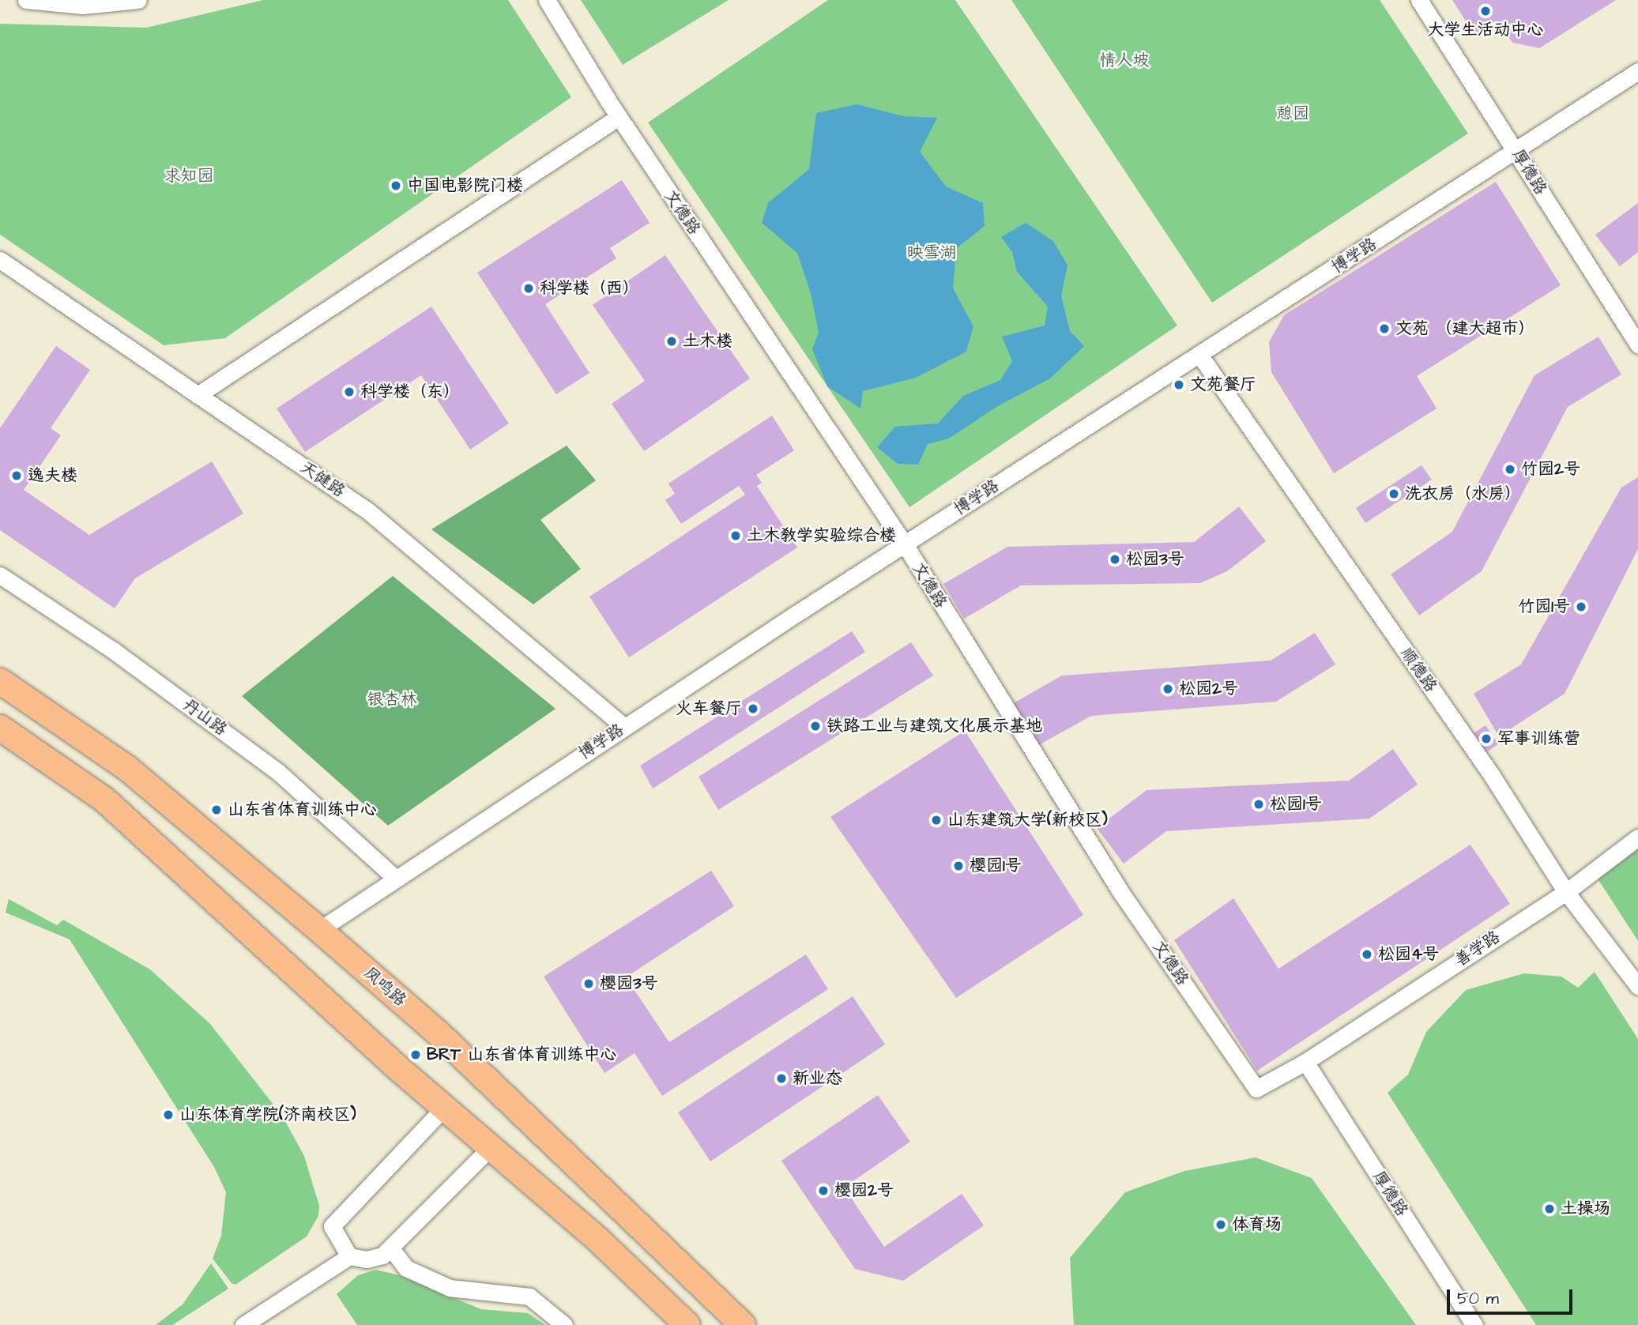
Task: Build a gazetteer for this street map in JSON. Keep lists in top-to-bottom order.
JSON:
{
  "streets": {
    "main road": ["凤鸣路"],
    "street": [
      "厚德路",
      "文德路",
      "博学路",
      "天健路",
      "顺德路",
      "丹山路",
      "善学路"
    ]
  },
  "crossings": [
    ["厚德路", "博学路"],
    ["厚德路", "善学路"],
    ["文德路", "博学路"],
    ["文德路", "善学路"],
    ["博学路", "天健路"],
    ["博学路", "顺德路"],
    ["博学路", "丹山路"],
    ["博学路", "凤鸣路"],
    ["顺德路", "善学路"]
  ],
  "parks": [
    "情人坡",
    "憩园",
    "求知园",
    "映雪湖",
    "银杏林"
  ],
  "places": [
    "大学生活动中心",
    "中国电影院门楼",
    "科学楼（西）",
    "文苑 （建大超市）",
    "土木楼",
    "文苑餐厅",
    "科学楼（东）",
    "竹园2号",
    "逸夫楼",
    "洗衣房（水房）",
    "土木教学实验综合楼",
    "松园3号",
    "竹园1号",
    "松园2号",
    "火车餐厅",
    "铁路工业与建筑文化展示基地",
    "军事训练营",
    "松园1号",
    "山东省体育训练中心",
    "山东建筑大学(新校区)",
    "樱园1号",
    "松园4号",
    "樱园3号",
    "BRT 山东省体育训练中心",
    "新业态",
    "山东体育学院(济南校区)",
    "樱园2号",
    "土操场",
    "体育场"
  ],
  "scale_bar": "50 m"
}
